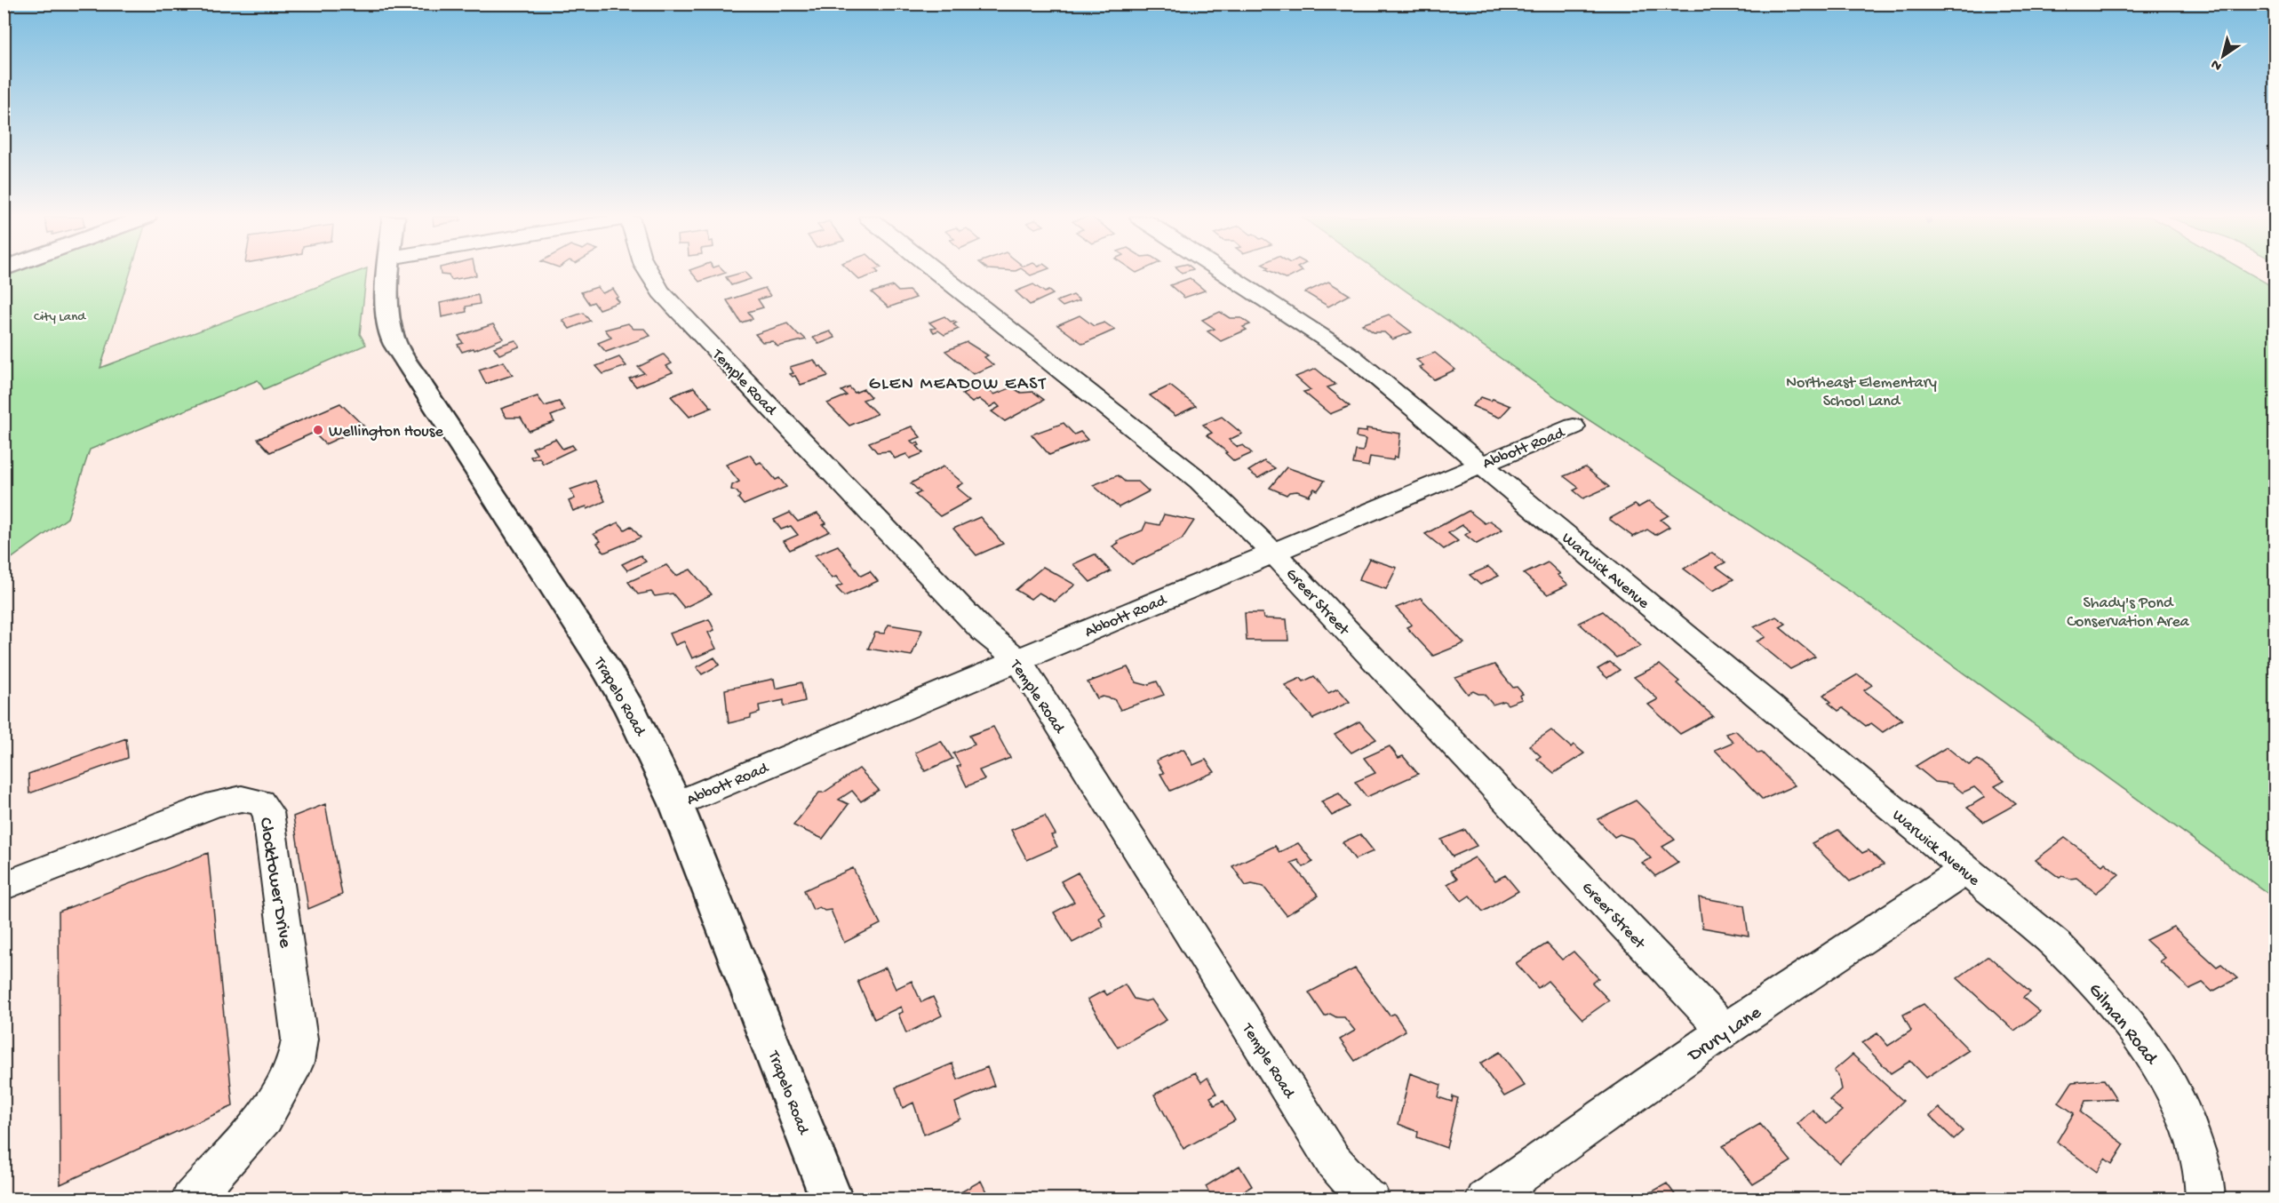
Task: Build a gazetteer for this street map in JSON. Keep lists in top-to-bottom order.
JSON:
{
  "streets": {
    "main road": ["Trapelo Road"],
    "street": [
      "Temple Road",
      "Abbott Road",
      "Warwick Avenue",
      "Greer Street",
      "Clocktower Drive",
      "Gilman Road",
      "Drury Lane"
    ]
  },
  "crossings": [
    ["Temple Road", "Abbott Road"],
    ["Abbott Road", "Warwick Avenue"],
    ["Abbott Road", "Greer Street"],
    ["Abbott Road", "Trapelo Road"],
    ["Warwick Avenue", "Gilman Road"],
    ["Warwick Avenue", "Drury Lane"],
    ["Greer Street", "Drury Lane"]
  ],
  "districts": ["GLEN MEADOW EAST"],
  "parks": ["City Land", "Northeast Elementary School Land", "Shady's Pond Conservation Area"],
  "places": ["Wellington House"],
  "north": "bottom left"
}
